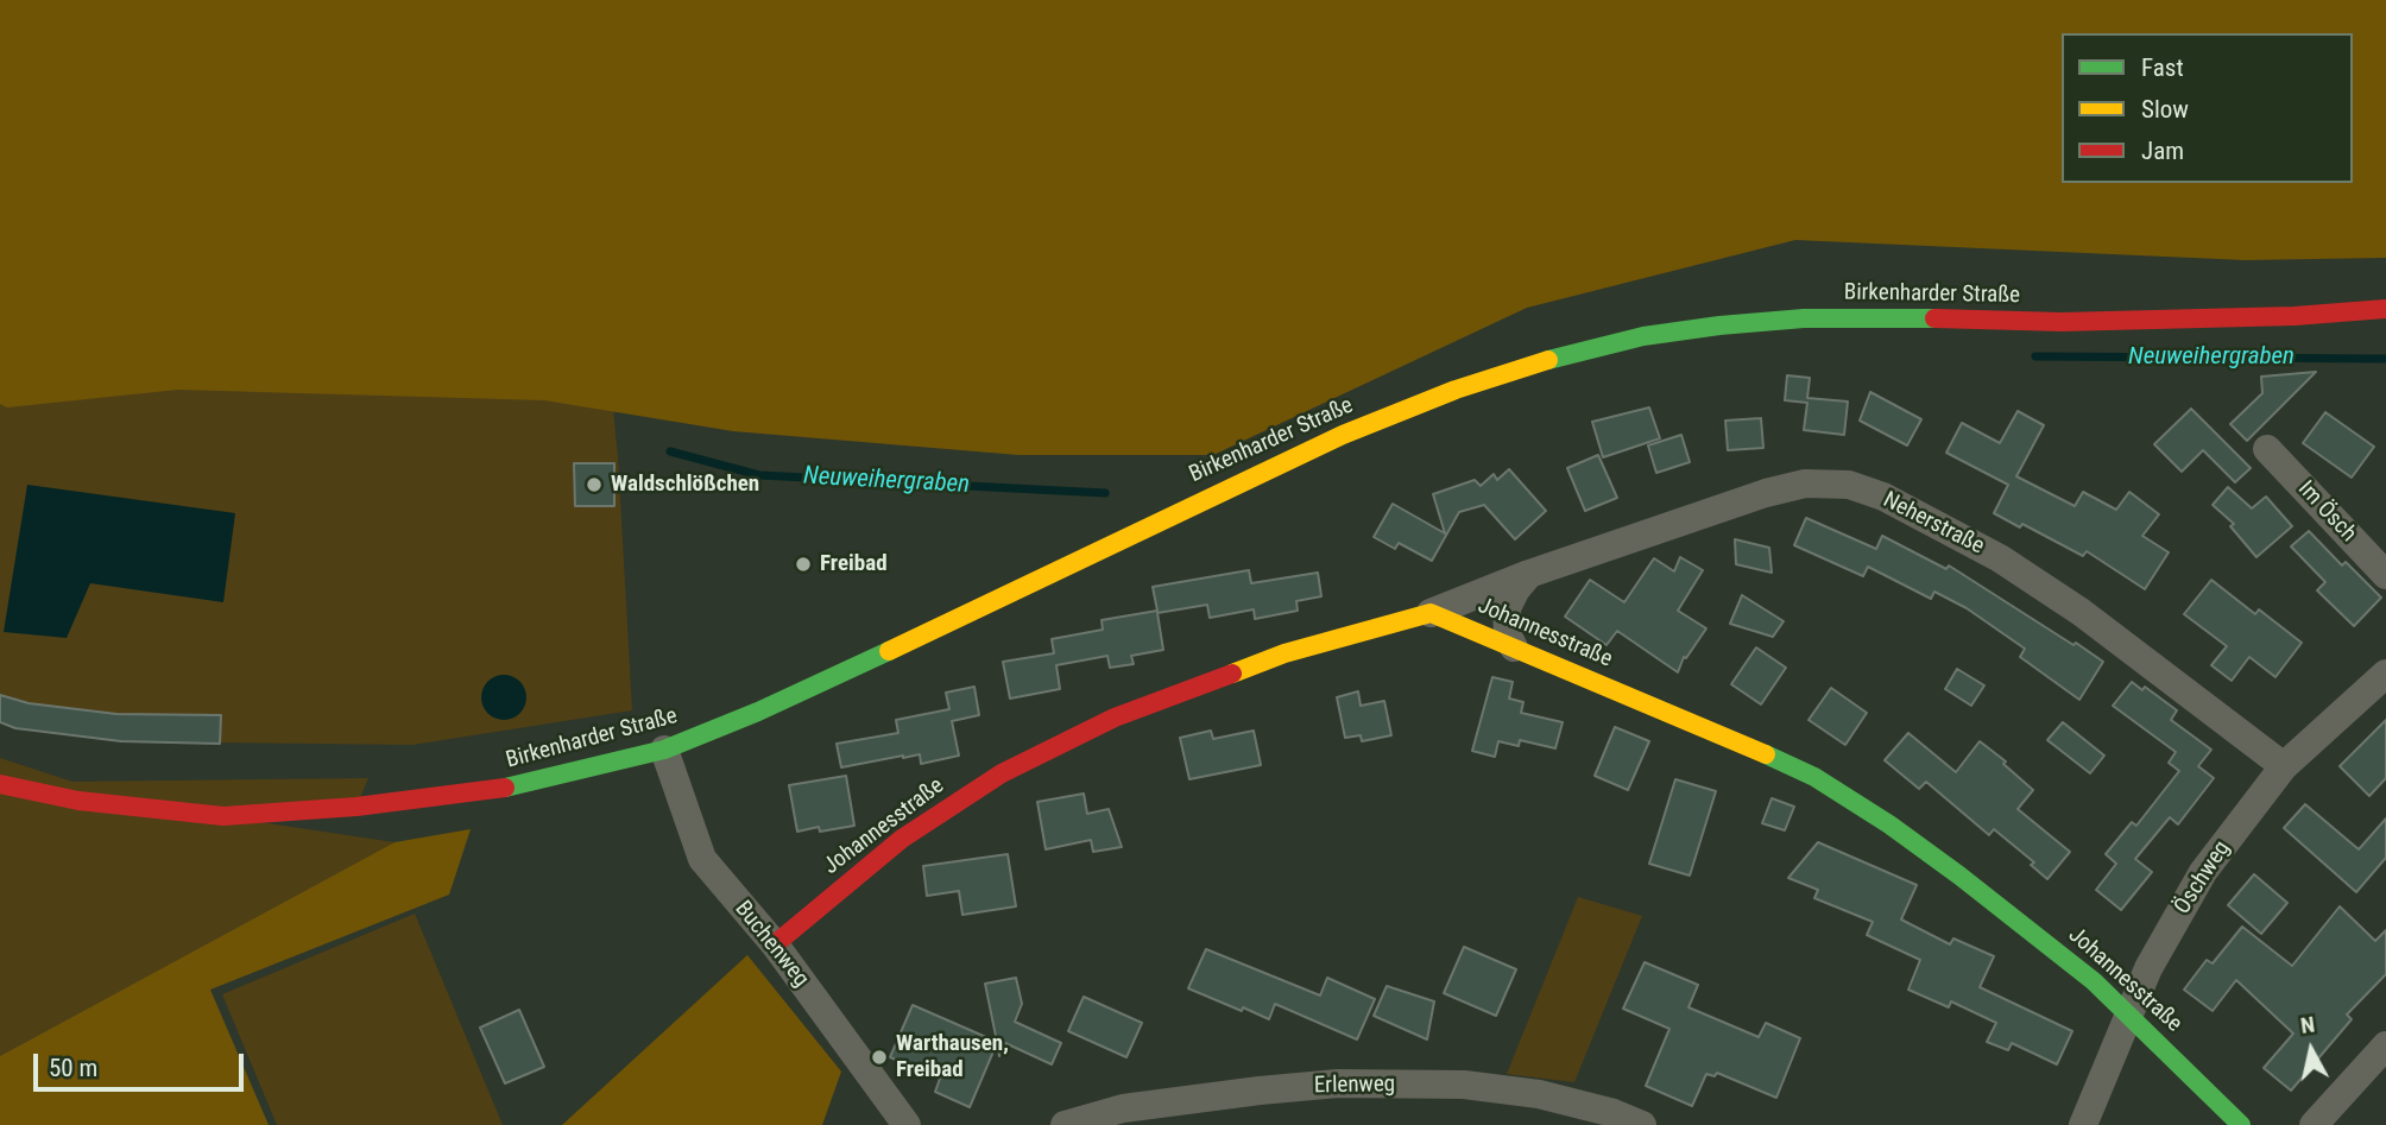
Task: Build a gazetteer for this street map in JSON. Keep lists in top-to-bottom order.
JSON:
{
  "streets": {
    "street": [
      "Birkenharder Straße",
      "Im Ösch",
      "Neherstraße",
      "Johannesstraße",
      "Öschweg",
      "Buchenweg",
      "Erlenweg"
    ]
  },
  "crossings": [
    ["Birkenharder Straße", "Buchenweg"],
    ["Neherstraße", "Johannesstraße"],
    ["Neherstraße", "Öschweg"],
    ["Johannesstraße", "Öschweg"],
    ["Johannesstraße", "Buchenweg"]
  ],
  "water": ["Neuweihergraben"],
  "places": ["Waldschlößchen", "Freibad", "Warthausen, Freibad"],
  "legend": ["Fast", "Slow", "Jam"],
  "scale_bar": "50 m",
  "north": "top"
}
